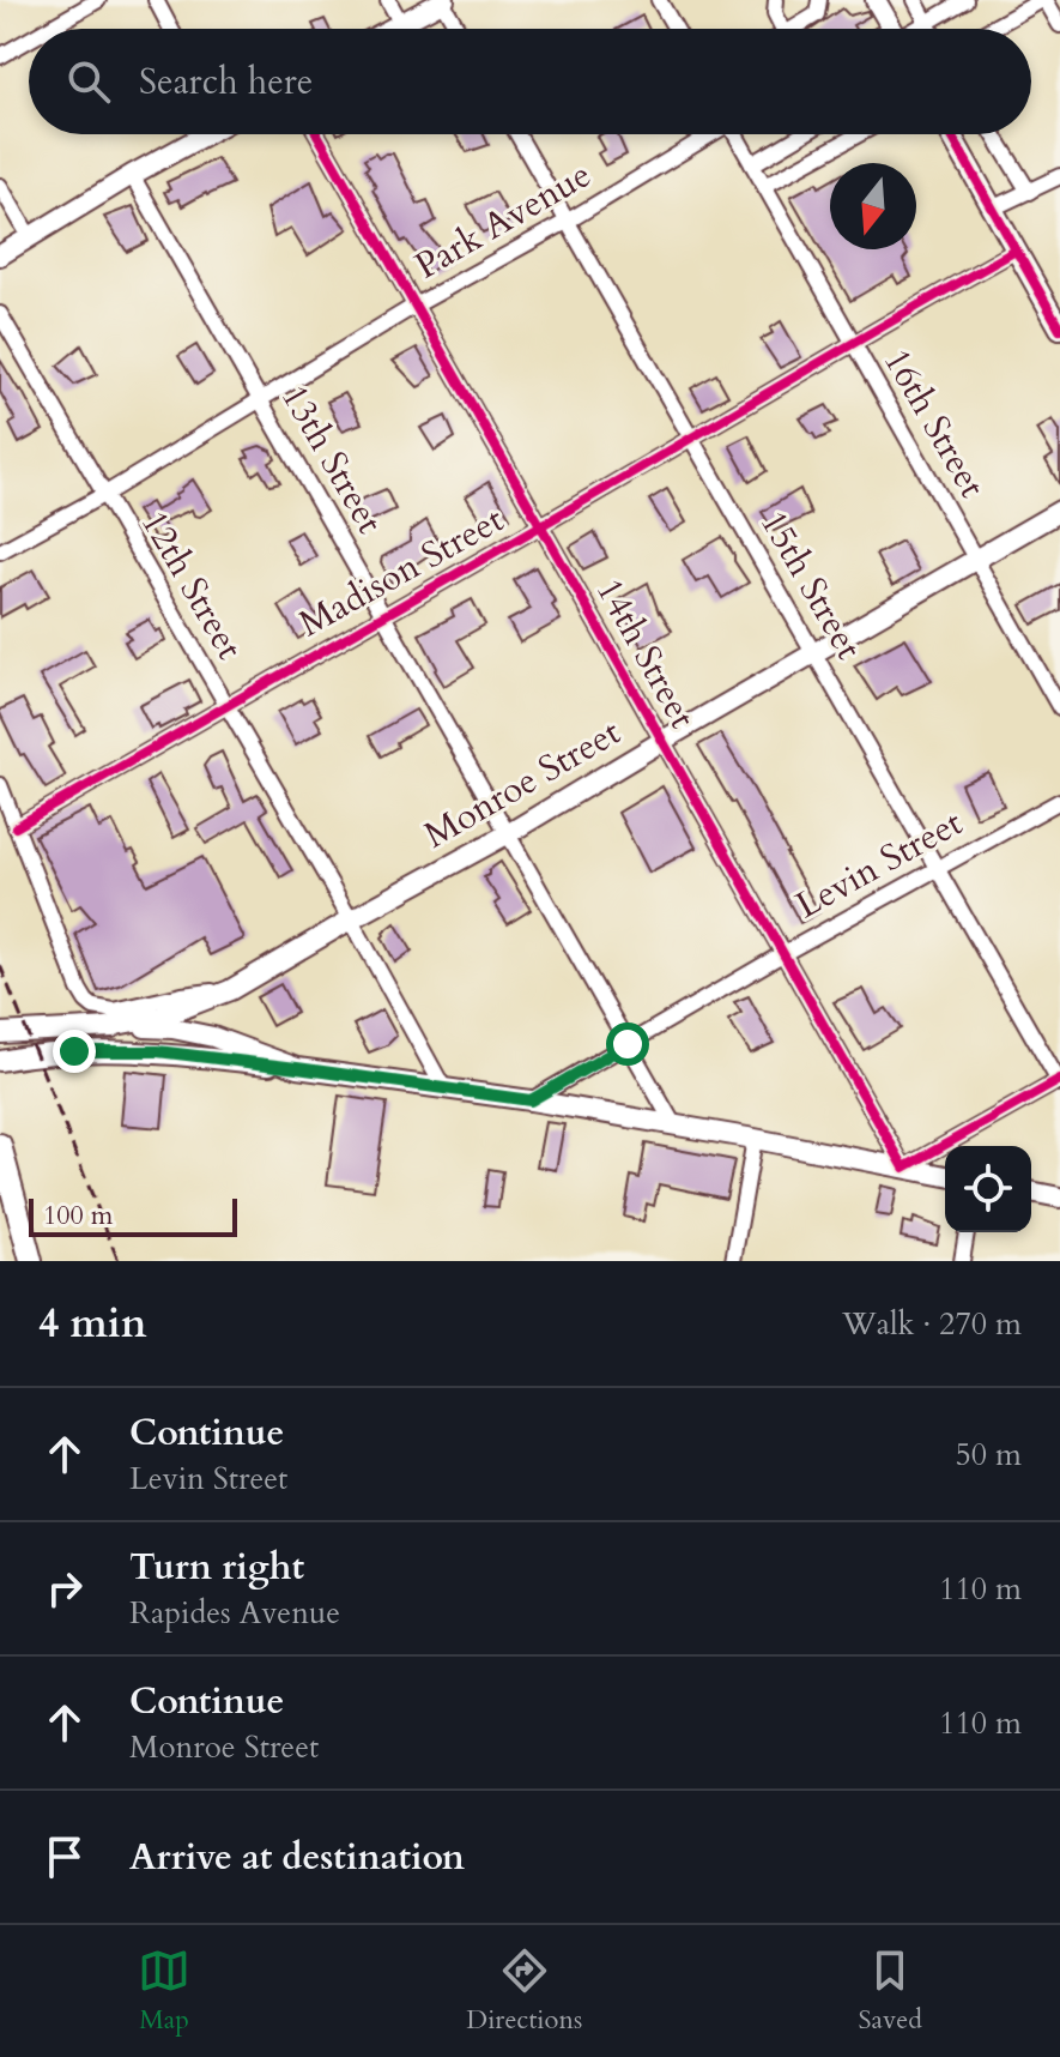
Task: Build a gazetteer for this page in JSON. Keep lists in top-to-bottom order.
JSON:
{
  "streets": {
    "main road": ["Monroe Street"],
    "street": [
      "Park Avenue",
      "16th Street",
      "13th Street",
      "Madison Street",
      "12th Street",
      "15th Street",
      "14th Street",
      "Levin Street"
    ]
  },
  "crossings": [
    ["Park Avenue", "13th Street"],
    ["Park Avenue", "12th Street"],
    ["Park Avenue", "15th Street"],
    ["Park Avenue", "14th Street"],
    ["16th Street", "Madison Street"],
    ["16th Street", "Monroe Street"],
    ["13th Street", "Madison Street"],
    ["13th Street", "Monroe Street"],
    ["13th Street", "Levin Street"],
    ["Madison Street", "12th Street"],
    ["Madison Street", "15th Street"],
    ["Madison Street", "14th Street"],
    ["12th Street", "Monroe Street"],
    ["15th Street", "Monroe Street"],
    ["15th Street", "Levin Street"],
    ["14th Street", "Monroe Street"],
    ["14th Street", "Levin Street"]
  ],
  "scale_bar": "100 m",
  "north": "bottom",
  "page": {
    "search": "Search here",
    "scale": "100 m",
    "heading": ["4 min", "Walk · 270 m"],
    "list": [
      ["Continue", "Levin Street", "50 m"],
      ["Turn right", "Rapides Avenue", "110 m"],
      ["Continue", "Monroe Street", "110 m"],
      "Arrive at destination"
    ],
    "nav": ["Map", "Directions", "Saved"]
  }
}
